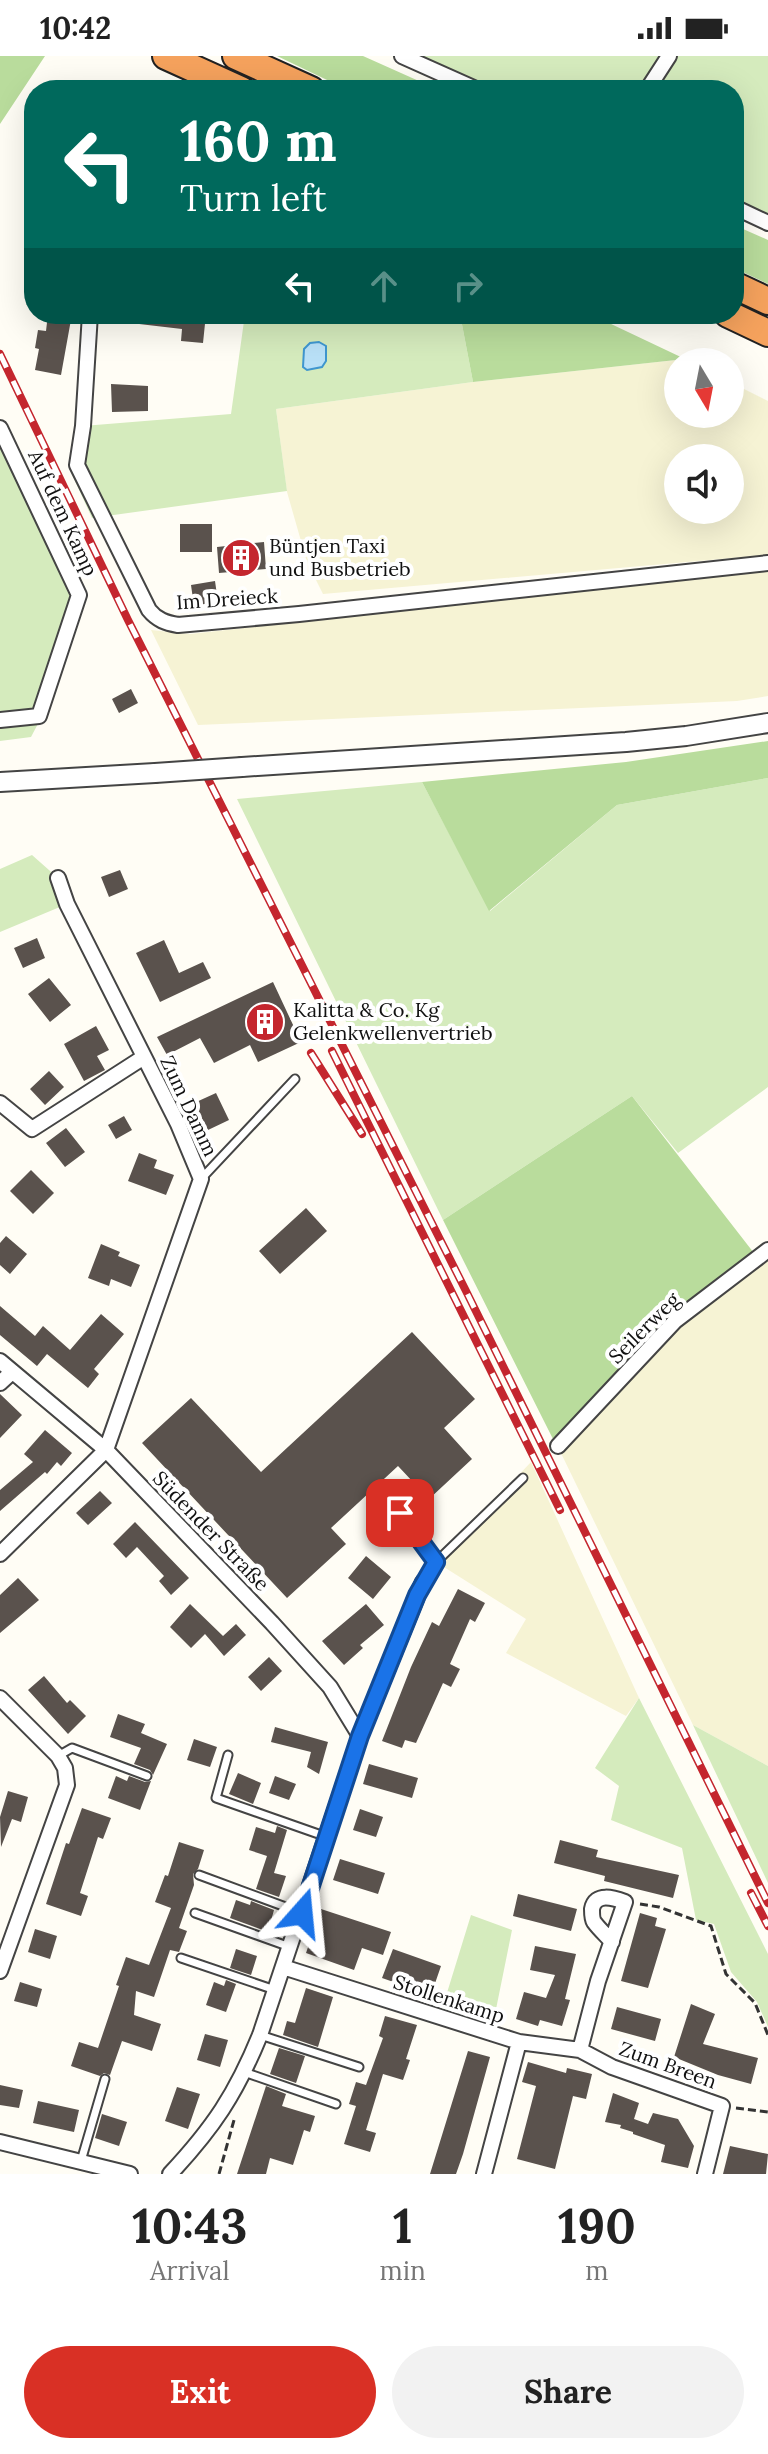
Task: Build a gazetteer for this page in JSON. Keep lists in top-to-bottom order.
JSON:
{
  "streets": {
    "street": [
      "Auf dem Kamp",
      "Im Dreieck",
      "Zum Damm",
      "Seilerweg",
      "Südender Straße",
      "Stollenkamp",
      "Zum Breen"
    ]
  },
  "crossings": [
    ["Zum Damm", "Südender Straße"],
    ["Stollenkamp", "Zum Breen"]
  ],
  "places": {
    "building": ["Büntjen Taxi und Busbetrieb", "Kalitta & Co. Kg Gelenkwellenvertrieb"]
  },
  "north": "bottom",
  "page": {
    "status": "10:42",
    "turn": ["160 m", "Turn left"],
    "eta": [
      "10:43",
      "Arrival",
      "1",
      "min",
      "190",
      "m"
    ],
    "buttons": ["Exit", "Share"]
  }
}
